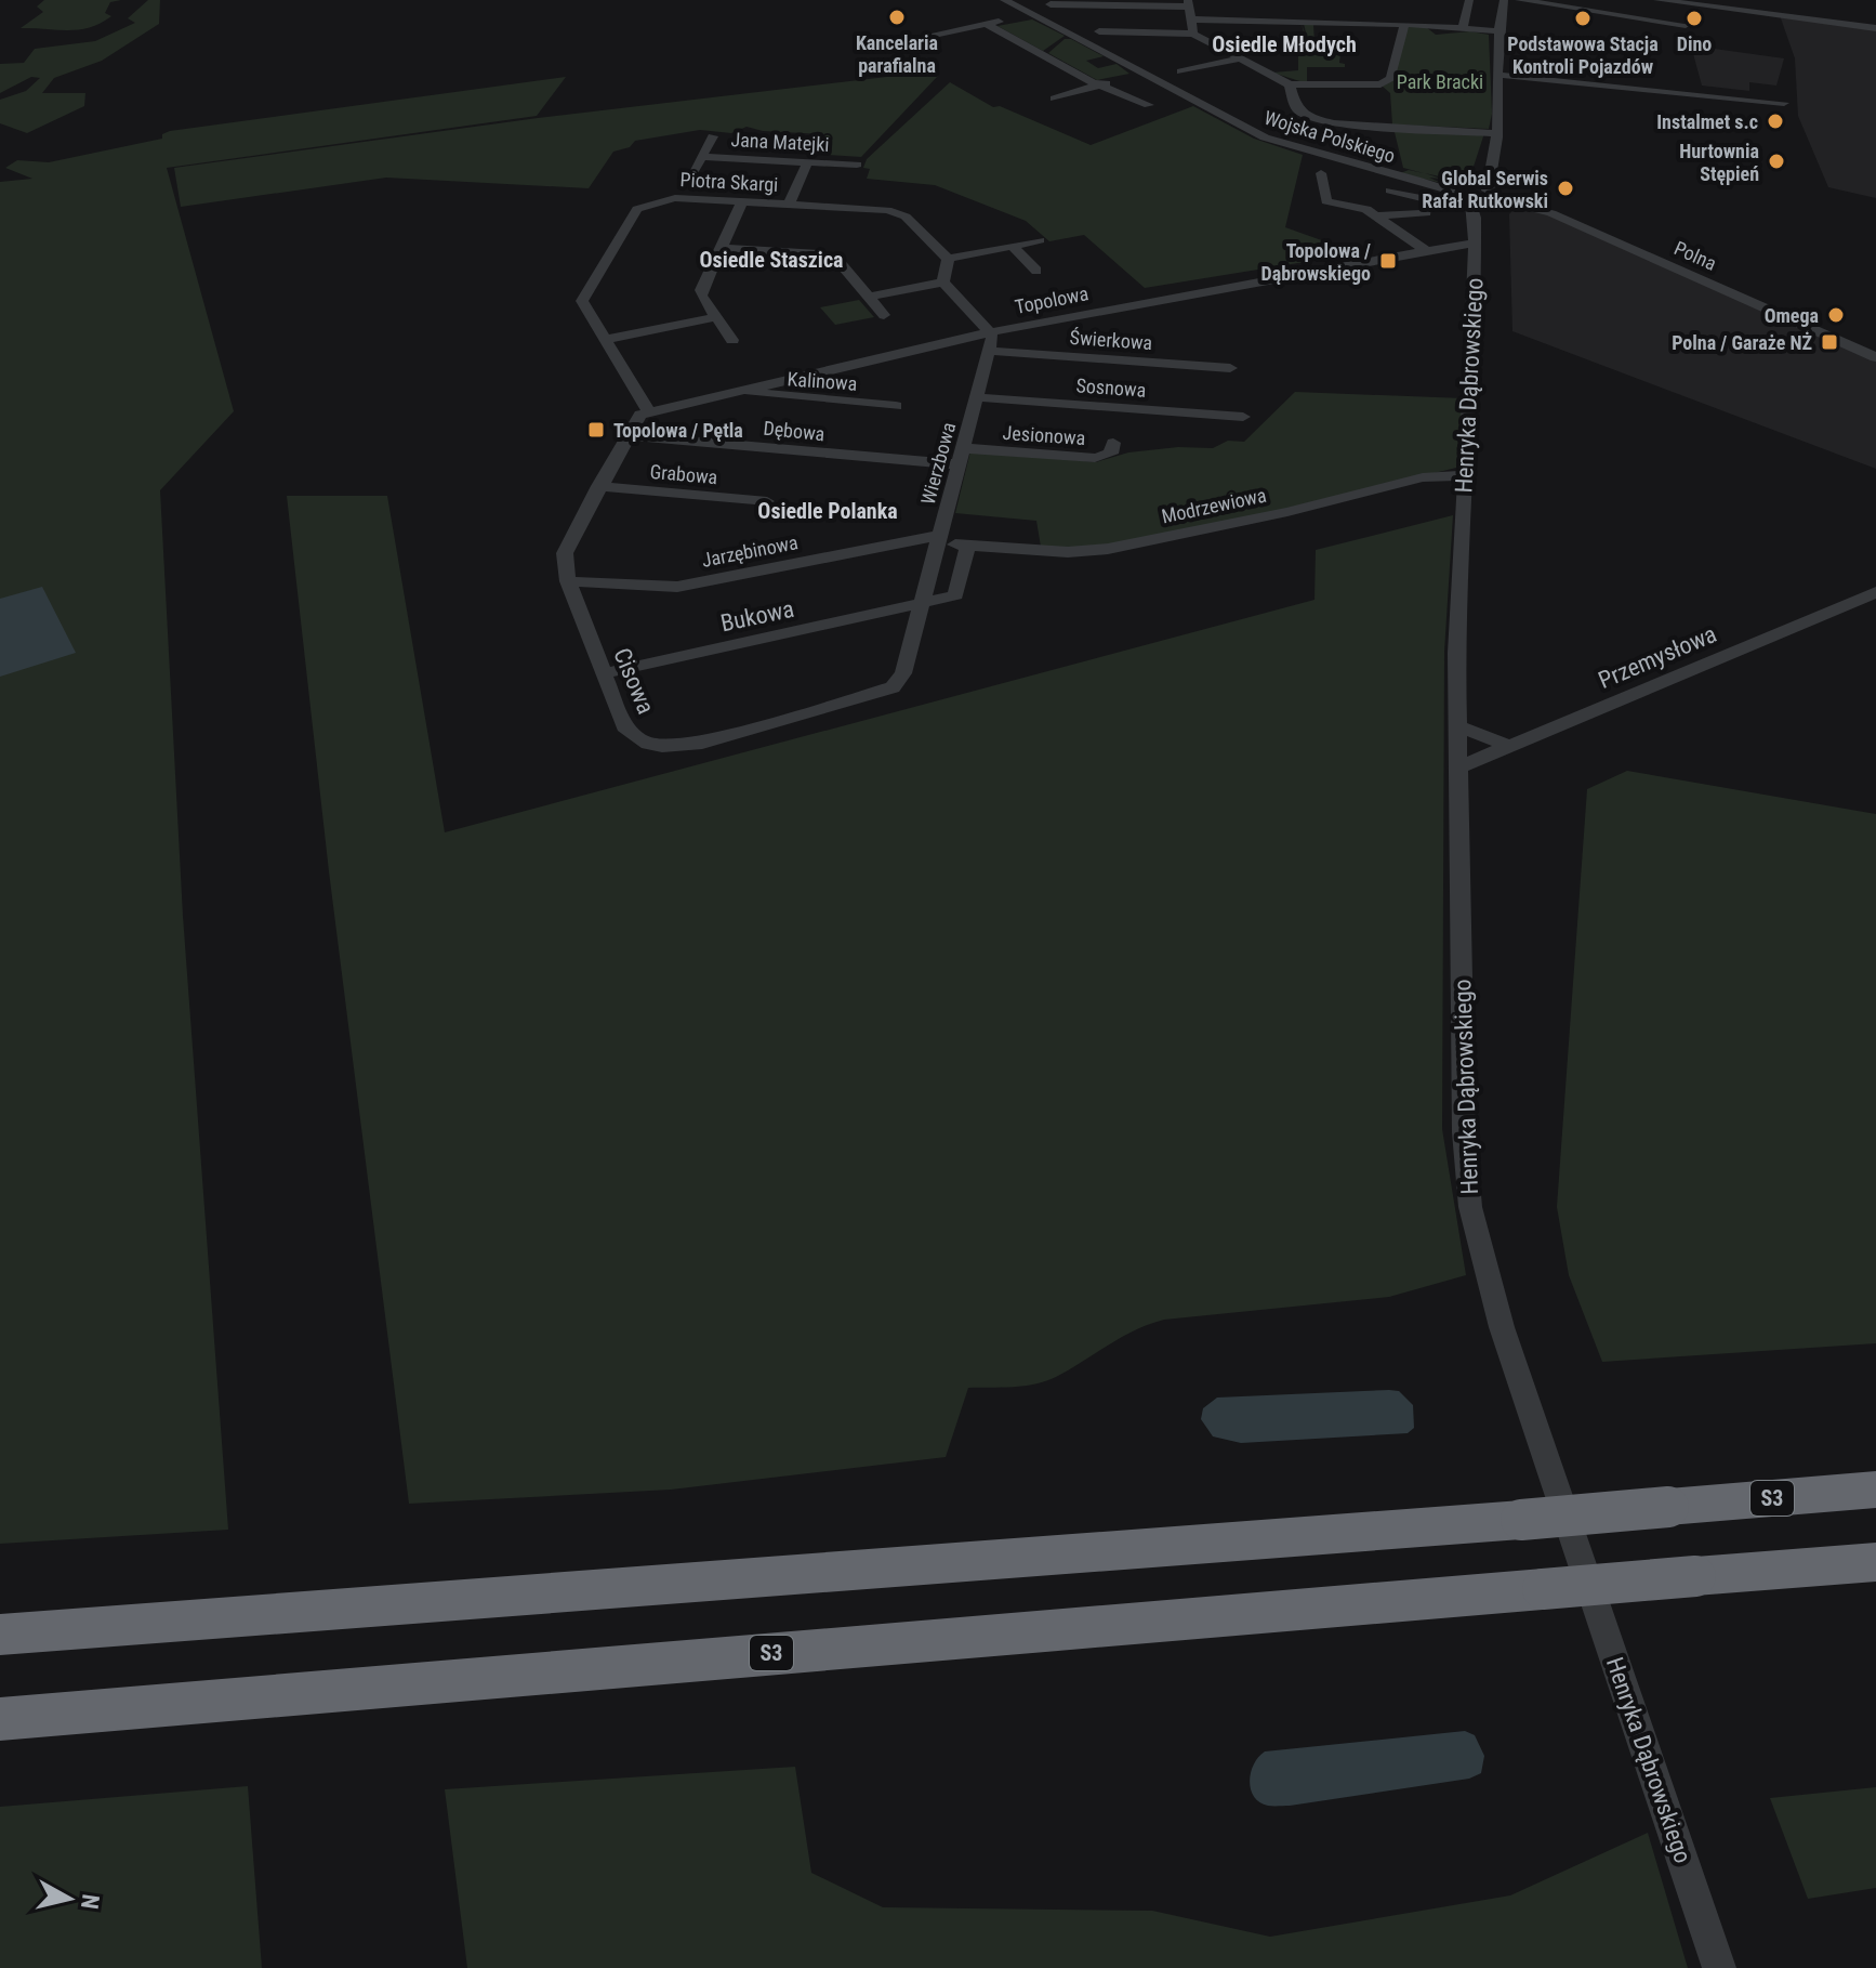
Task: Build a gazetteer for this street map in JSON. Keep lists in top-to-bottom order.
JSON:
{
  "streets": {
    "highway": ["S3"],
    "street": [
      "Wojska Polskiego",
      "Jana Matejki",
      "Piotra Skargi",
      "Polna",
      "Topolowa",
      "Świerkowa",
      "Kalinowa",
      "Henryka Dąbrowskiego",
      "Sosnowa",
      "Dębowa",
      "Jesionowa",
      "Wierzbowa",
      "Grabowa",
      "Modrzewiowa",
      "Jarzębinowa",
      "Bukowa",
      "Przemysłowa",
      "Cisowa"
    ]
  },
  "crossings": [
    ["Wojska Polskiego", "Polna"],
    ["Wojska Polskiego", "Henryka Dąbrowskiego"],
    ["Piotra Skargi", "Topolowa"],
    ["Piotra Skargi", "Cisowa"],
    ["Polna", "Henryka Dąbrowskiego"],
    ["Topolowa", "Kalinowa"],
    ["Topolowa", "Henryka Dąbrowskiego"],
    ["Topolowa", "Wierzbowa"],
    ["Topolowa", "Cisowa"],
    ["Świerkowa", "Wierzbowa"],
    ["Henryka Dąbrowskiego", "Modrzewiowa"],
    ["Henryka Dąbrowskiego", "Przemysłowa"],
    ["Sosnowa", "Wierzbowa"],
    ["Dębowa", "Jesionowa"],
    ["Dębowa", "Wierzbowa"],
    ["Dębowa", "Cisowa"],
    ["Jesionowa", "Wierzbowa"],
    ["Wierzbowa", "Modrzewiowa"],
    ["Wierzbowa", "Jarzębinowa"],
    ["Wierzbowa", "Bukowa"],
    ["Wierzbowa", "Cisowa"],
    ["Grabowa", "Cisowa"],
    ["Modrzewiowa", "Jarzębinowa"],
    ["Modrzewiowa", "Bukowa"],
    ["Jarzębinowa", "Cisowa"],
    ["Bukowa", "Cisowa"]
  ],
  "districts": ["Osiedle Młodych", "Osiedle Staszica", "Osiedle Polanka"],
  "parks": ["Park Bracki"],
  "places": {
    "other": [
      "Kancelaria parafialna",
      "Podstawowa Stacja Kontroli Pojazdów",
      "Dino",
      "Instalmet s.c",
      "Hurtownia Stępień",
      "Global Serwis Rafał Rutkowski",
      "Omega"
    ],
    "transit": ["Topolowa / Dąbrowskiego", "Polna / Garaże NŻ", "Topolowa / Pętla"]
  },
  "north": "right"
}
